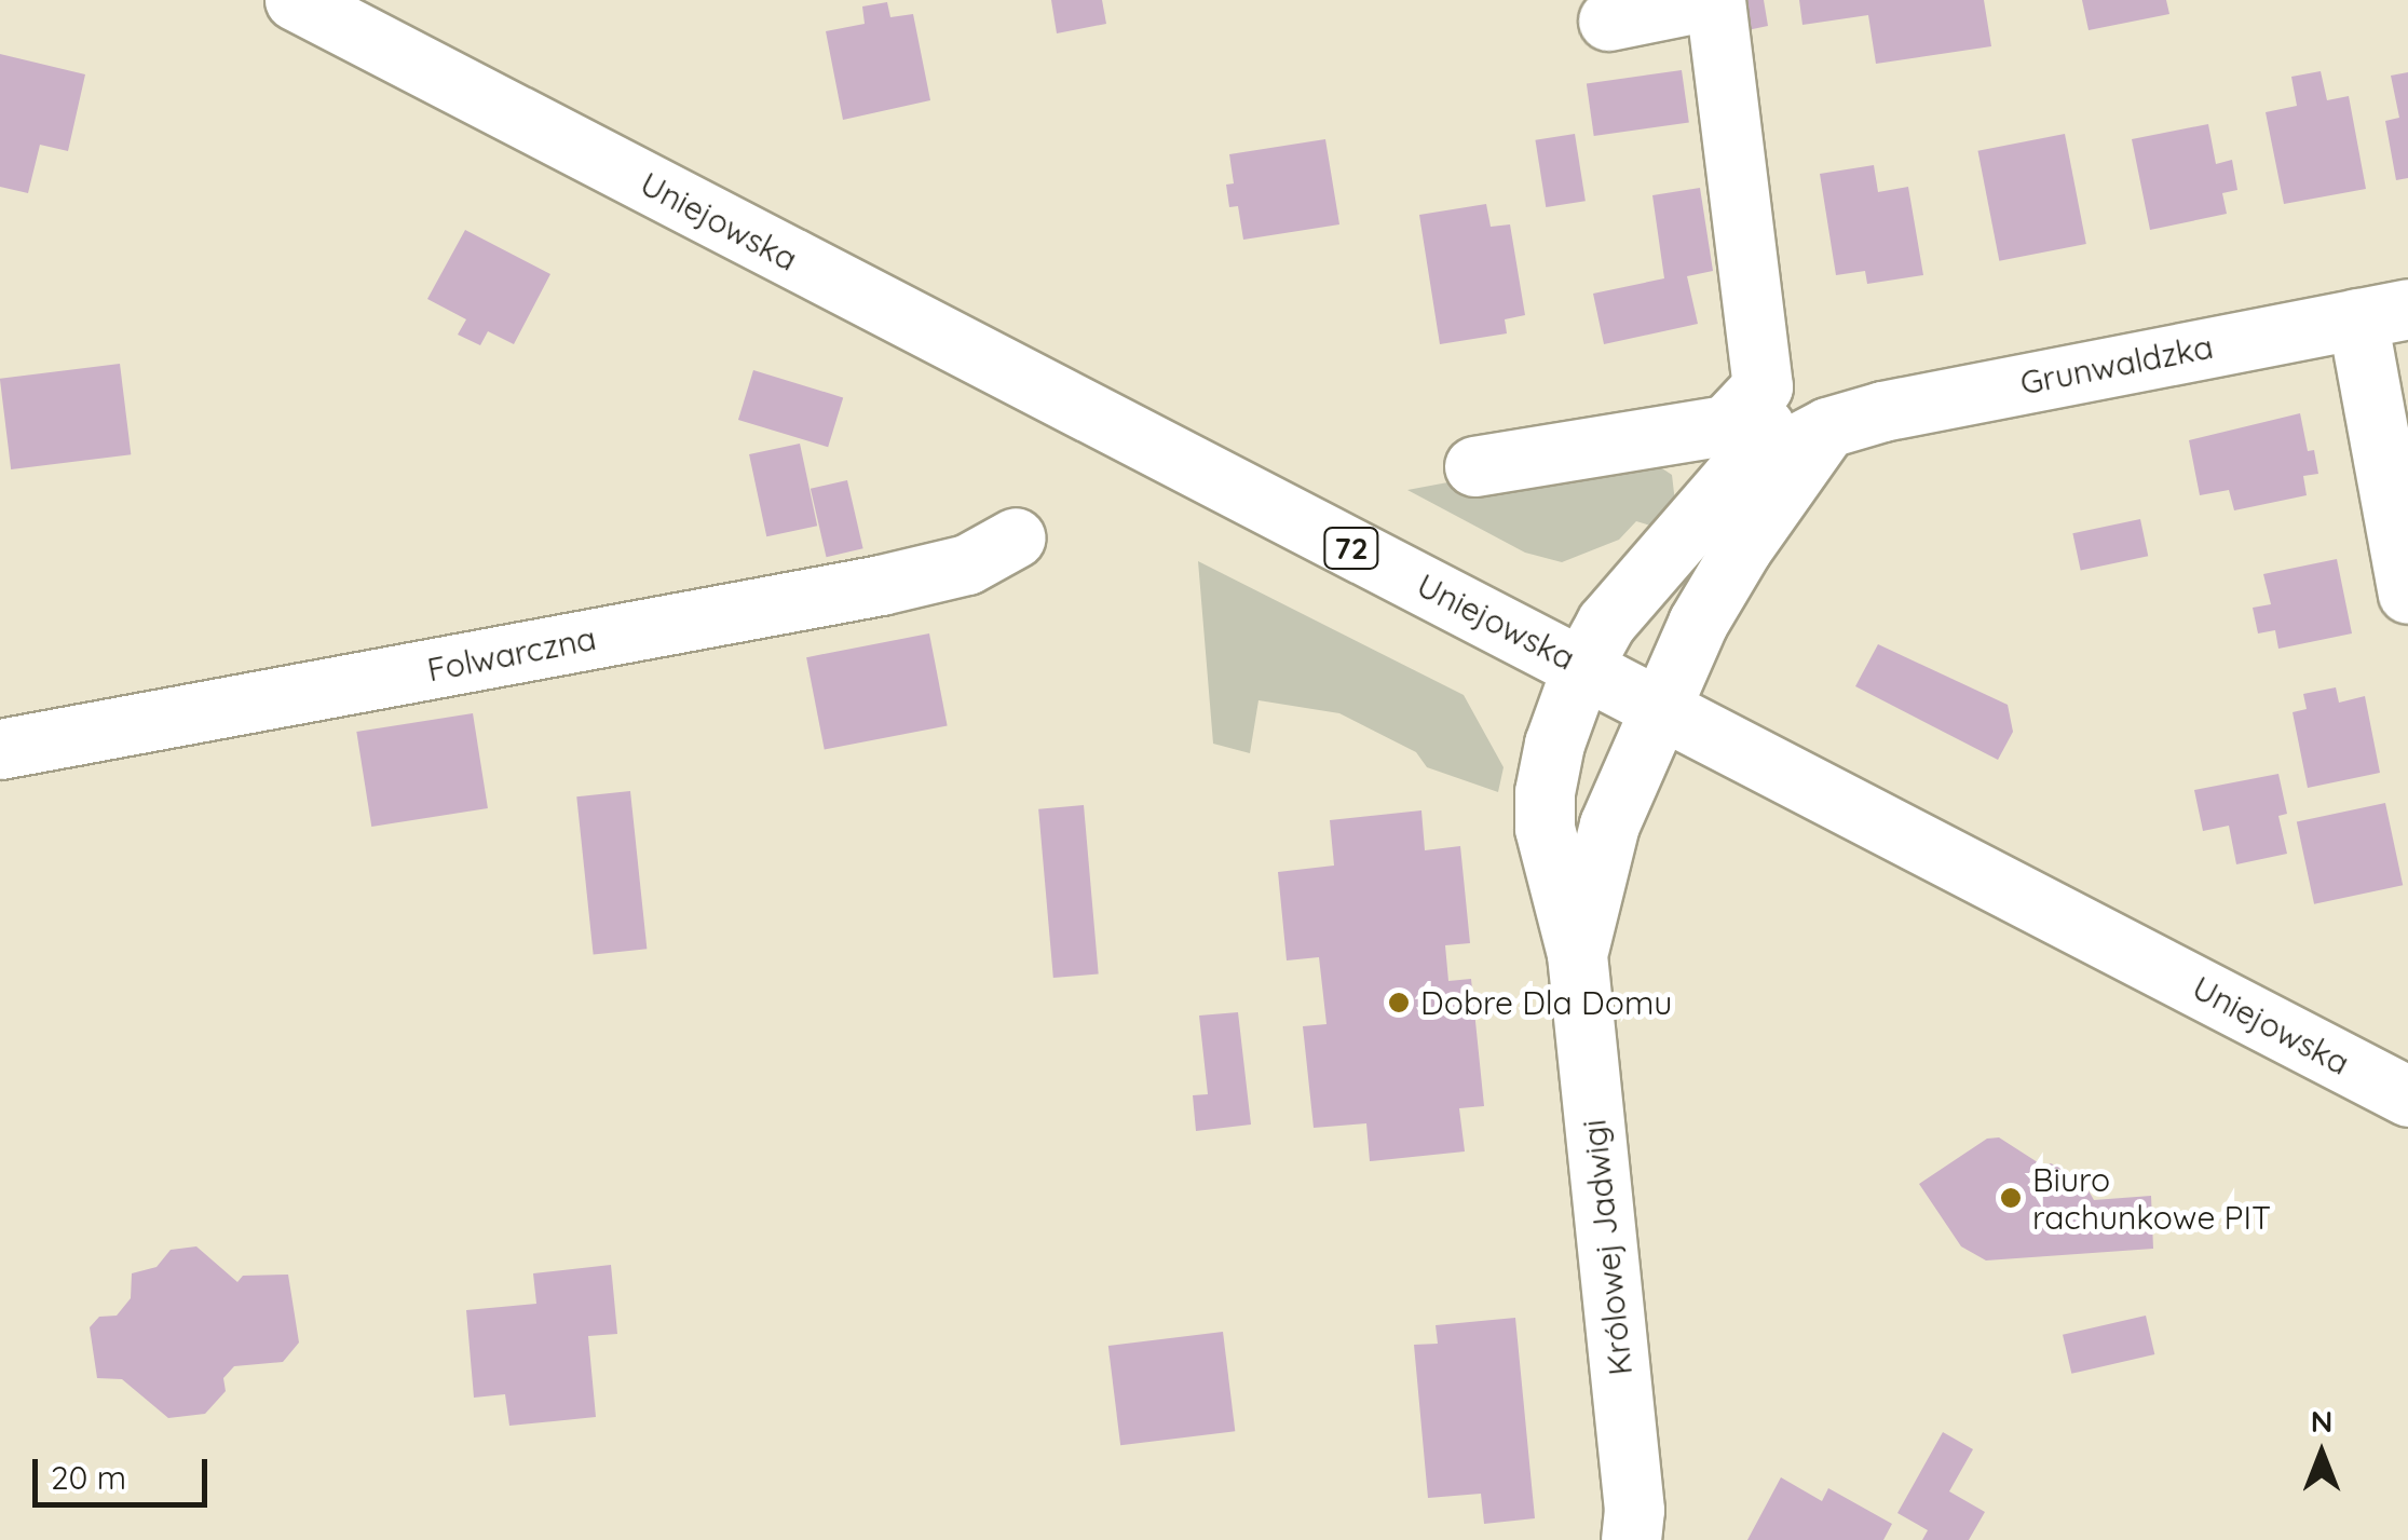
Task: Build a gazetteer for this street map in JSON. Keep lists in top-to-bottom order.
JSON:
{
  "streets": {
    "street": [
      "Uniejowska",
      "Grunwaldzka",
      "72",
      "Folwarczna",
      "Królowej Jadwigi"
    ]
  },
  "crossings": [
    ["Uniejowska", "Grunwaldzka"],
    ["Uniejowska", "Królowej Jadwigi"],
    ["Grunwaldzka", "Królowej Jadwigi"]
  ],
  "places": ["Dobre Dla Domu", "Biuro rachunkowe PIT"],
  "scale_bar": "20 m",
  "north": "top"
}
